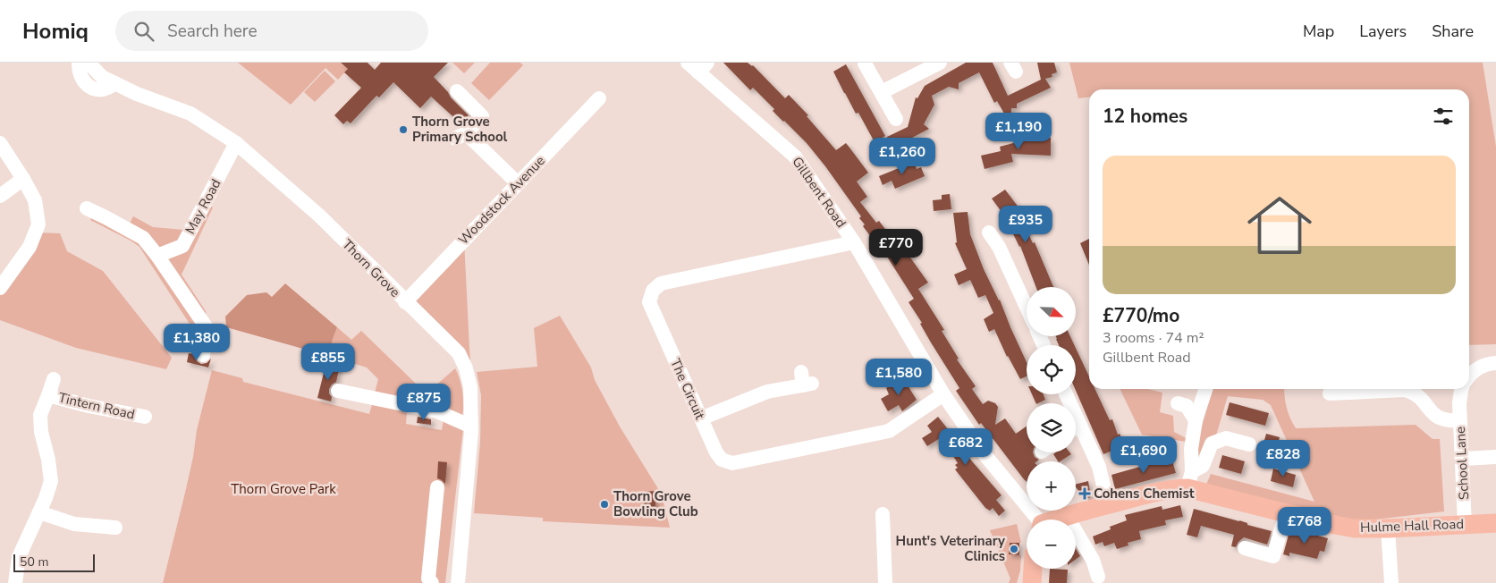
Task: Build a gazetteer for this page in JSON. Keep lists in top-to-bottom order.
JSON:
{
  "streets": {
    "main road": ["Hulme Hall Road"],
    "street": [
      "Gillbent Road",
      "Woodstock Avenue",
      "May Road",
      "Thorn Grove",
      "The Circuit",
      "Tintern Road",
      "School Lane"
    ]
  },
  "crossings": [
    ["Gillbent Road", "The Circuit"],
    ["Woodstock Avenue", "Thorn Grove"],
    ["May Road", "Thorn Grove"],
    ["School Lane", "Hulme Hall Road"]
  ],
  "parks": ["Thorn Grove Park"],
  "places": {
    "other": ["Thorn Grove Primary School", "Thorn Grove Bowling Club", "Hunt's Veterinary Clinics"],
    "health": ["Cohens Chemist"]
  },
  "scale_bar": "50 m",
  "north": "bottom right",
  "page": {
    "header": "Homiq",
    "search": "Search here",
    "nav": ["Map", "Layers", "Share"],
    "heading": "12 homes",
    "price": [
      "£1,190",
      "£1,260",
      "£935",
      "£770",
      "£1,380",
      "£855",
      "£1,580",
      "£875",
      "£682",
      "£1,690",
      "£828",
      "£768"
    ],
    "list": [
      {
        "name": "£770/mo",
        "note": "3 rooms · 74 m² · Gillbent Road"
      }
    ],
    "map_buttons": ["+", "−"],
    "scale": "50 m"
  }
}
